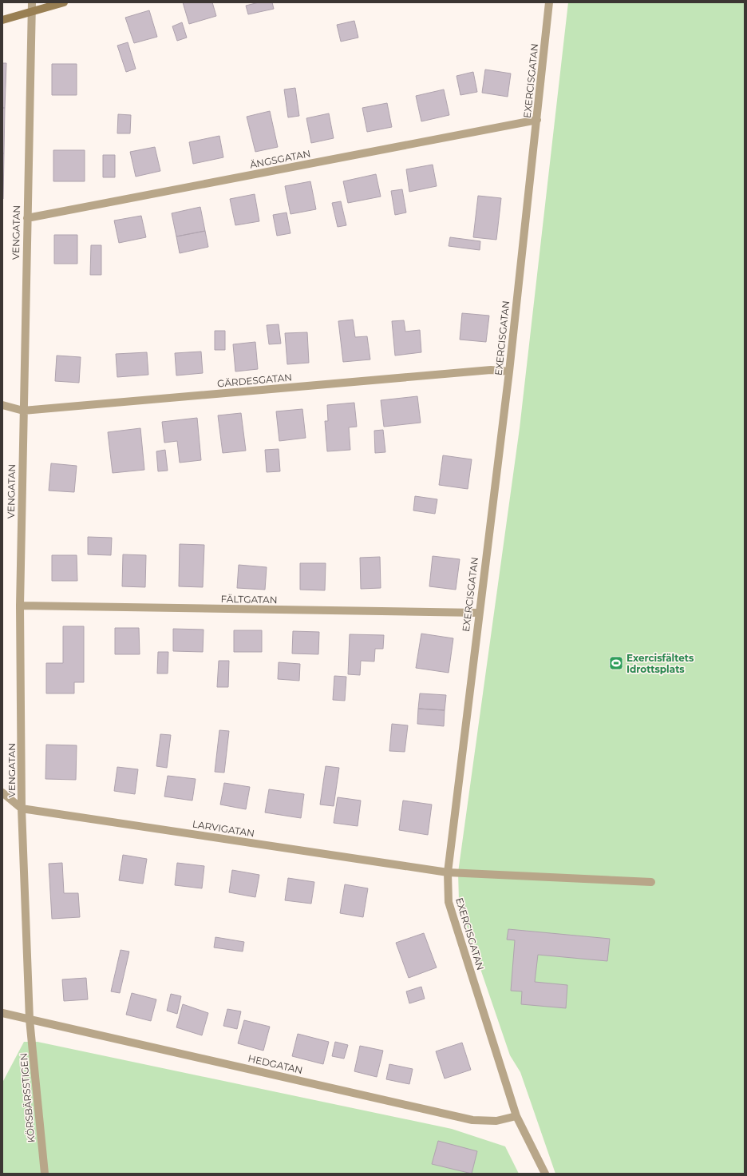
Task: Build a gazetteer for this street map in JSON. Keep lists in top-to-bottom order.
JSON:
{
  "streets": {
    "street": [
      "EXERCISGATAN",
      "ÄNGSGATAN",
      "VENGATAN",
      "GÄRDESGATAN",
      "FÄLTGATAN",
      "LARVIGATAN",
      "HEDGATAN",
      "KÖRSBÄRSSTIGEN"
    ]
  },
  "crossings": [
    ["EXERCISGATAN", "ÄNGSGATAN"],
    ["EXERCISGATAN", "GÄRDESGATAN"],
    ["EXERCISGATAN", "FÄLTGATAN"],
    ["EXERCISGATAN", "LARVIGATAN"],
    ["EXERCISGATAN", "HEDGATAN"],
    ["ÄNGSGATAN", "VENGATAN"],
    ["VENGATAN", "GÄRDESGATAN"],
    ["VENGATAN", "FÄLTGATAN"],
    ["VENGATAN", "LARVIGATAN"],
    ["VENGATAN", "HEDGATAN"],
    ["VENGATAN", "KÖRSBÄRSSTIGEN"],
    ["HEDGATAN", "KÖRSBÄRSSTIGEN"]
  ],
  "places": {
    "sports": ["Exercisfältets Idrottsplats"]
  }
}
